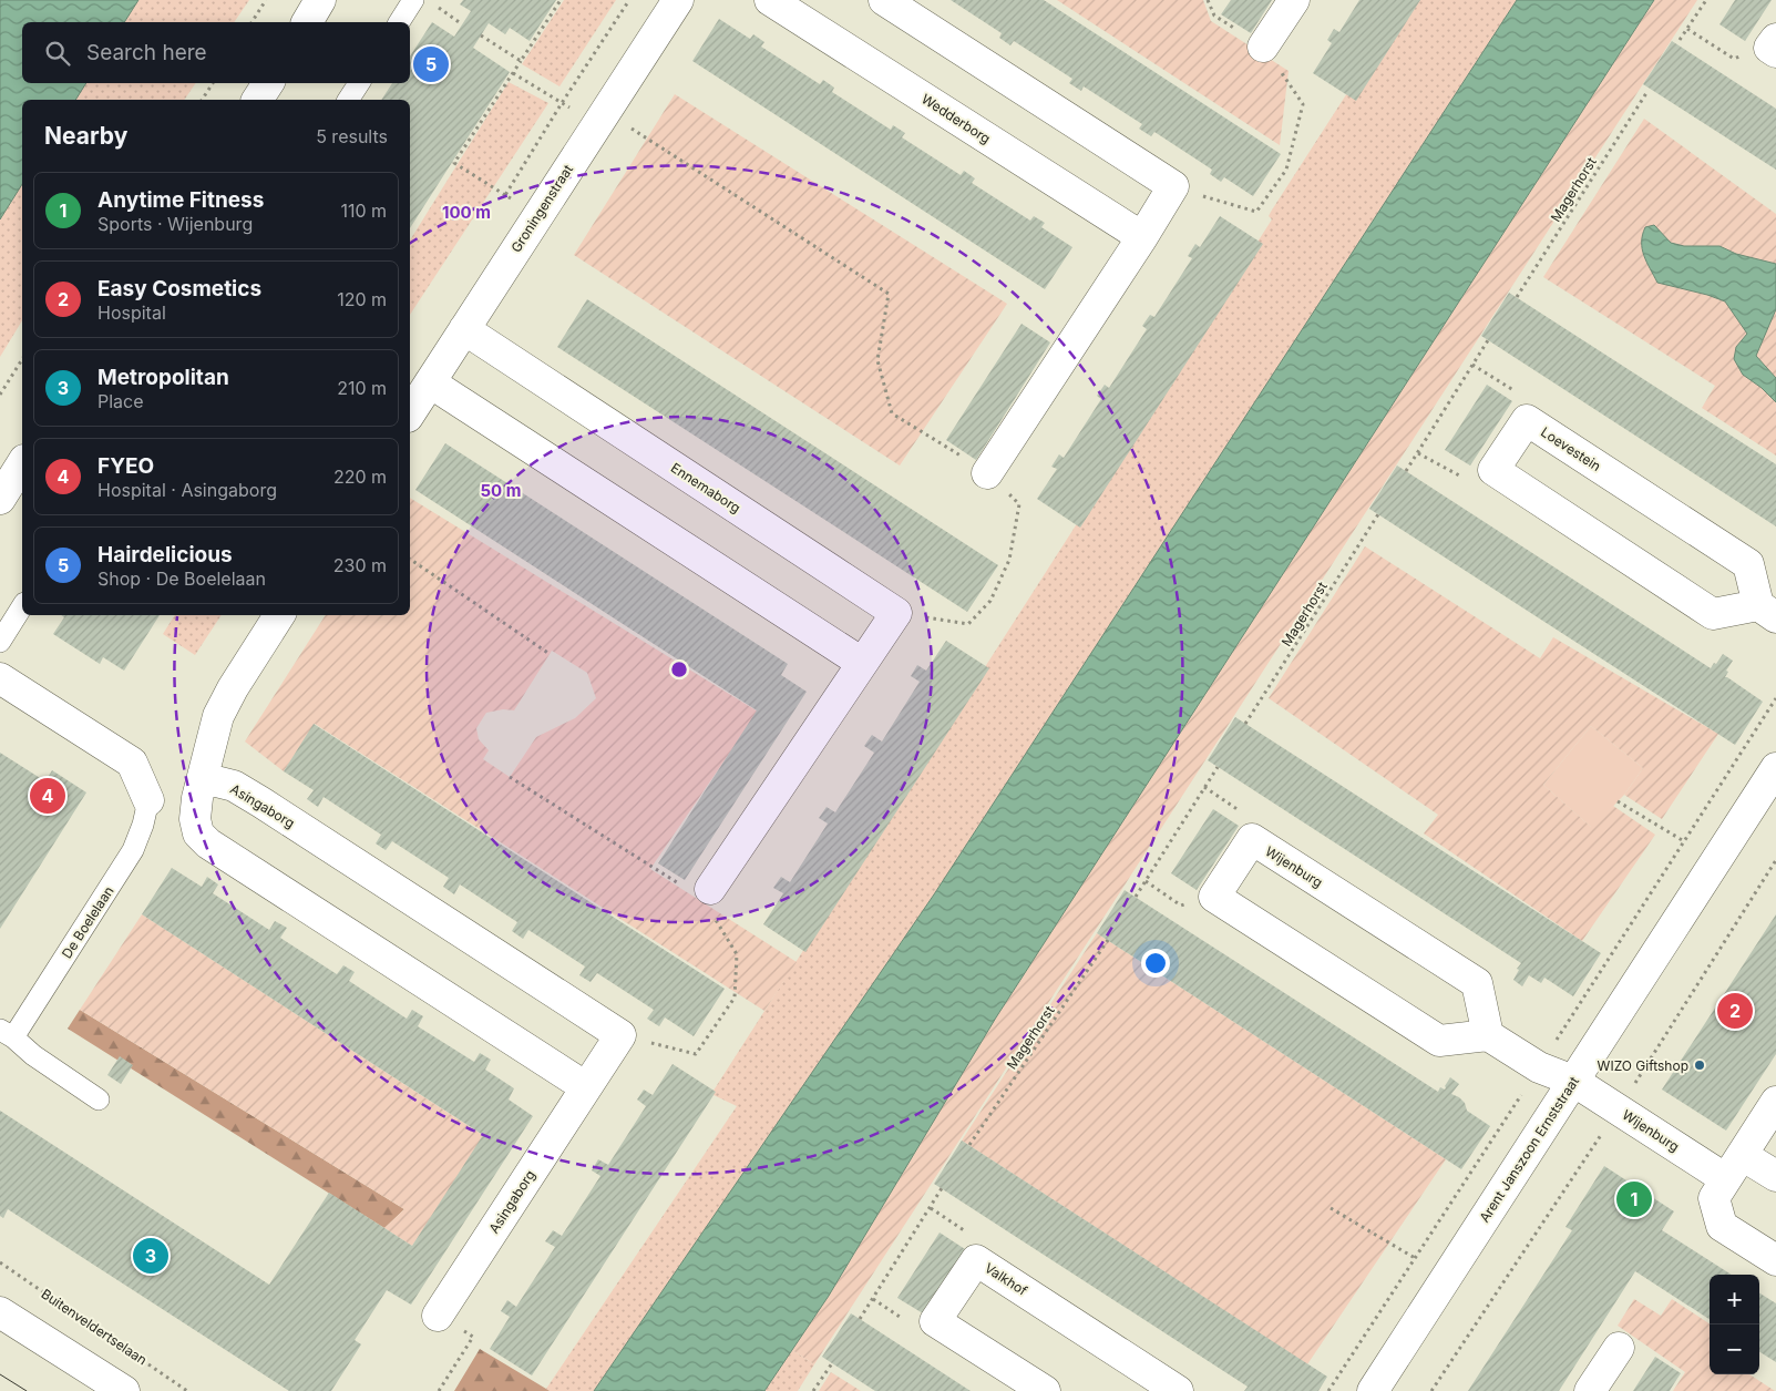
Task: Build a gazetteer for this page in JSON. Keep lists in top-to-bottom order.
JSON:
{
  "streets": {
    "street": [
      "Wedderborg",
      "Groningenstraat",
      "Loevestein",
      "Ennemaborg",
      "Asingaborg",
      "Wijenburg",
      "Arent Janszoon Ernststraat",
      "Valkhof"
    ],
    "lane": ["De Boelelaan"],
    "path": ["Magerhorst", "Buitenveldertselaan"]
  },
  "crossings": [
    ["Groningenstraat", "Ennemaborg"],
    ["Wijenburg", "Arent Janszoon Ernststraat"]
  ],
  "places": ["WIZO Giftshop"],
  "page": {
    "search": "Search here",
    "pins": [
      "5",
      "4",
      "2",
      "1",
      "3"
    ],
    "heading": ["Nearby", "5 results"],
    "list": [
      {
        "mark": "1",
        "name": "Anytime Fitness",
        "note": "Sports · Wijenburg",
        "value": "110 m"
      },
      {
        "mark": "2",
        "name": "Easy Cosmetics",
        "note": "Hospital",
        "value": "120 m"
      },
      {
        "mark": "3",
        "name": "Metropolitan",
        "note": "Place",
        "value": "210 m"
      },
      {
        "mark": "4",
        "name": "FYEO",
        "note": "Hospital · Asingaborg",
        "value": "220 m"
      },
      {
        "mark": "5",
        "name": "Hairdelicious",
        "note": "Shop · De Boelelaan",
        "value": "230 m"
      }
    ],
    "map_buttons": ["+", "−"]
  },
  "rings": ["100 m", "50 m"]
}
